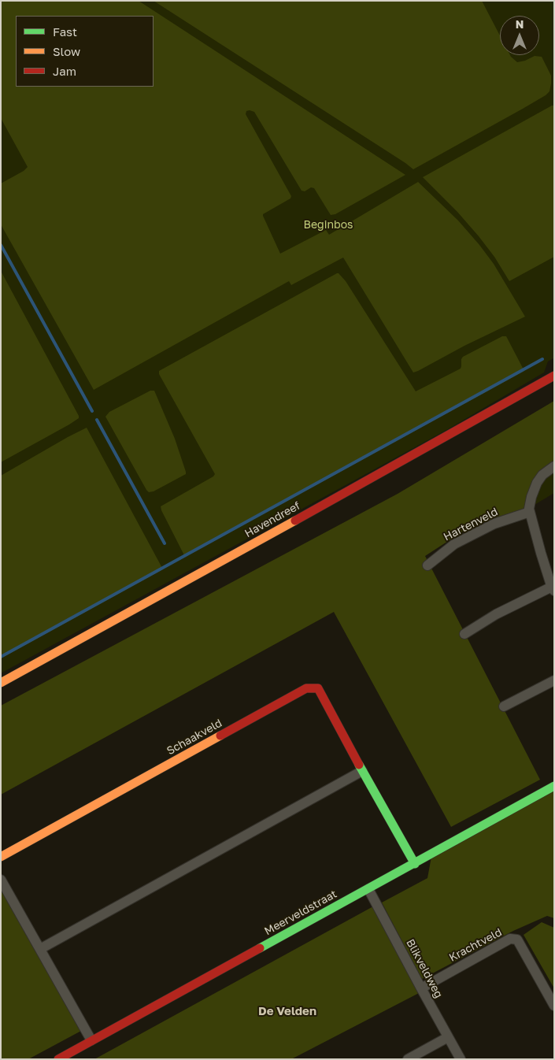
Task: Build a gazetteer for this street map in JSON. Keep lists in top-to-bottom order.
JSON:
{
  "streets": {
    "street": [
      "Havendreef",
      "Hartenveld",
      "Schaakveld",
      "Meerveldstraat",
      "Krachtveld",
      "Blikveldweg"
    ]
  },
  "crossings": [
    ["Schaakveld", "Meerveldstraat"],
    ["Meerveldstraat", "Blikveldweg"],
    ["Krachtveld", "Blikveldweg"]
  ],
  "districts": ["De Velden"],
  "parks": ["Beginbos"],
  "legend": ["Fast", "Slow", "Jam"],
  "north": "top"
}
